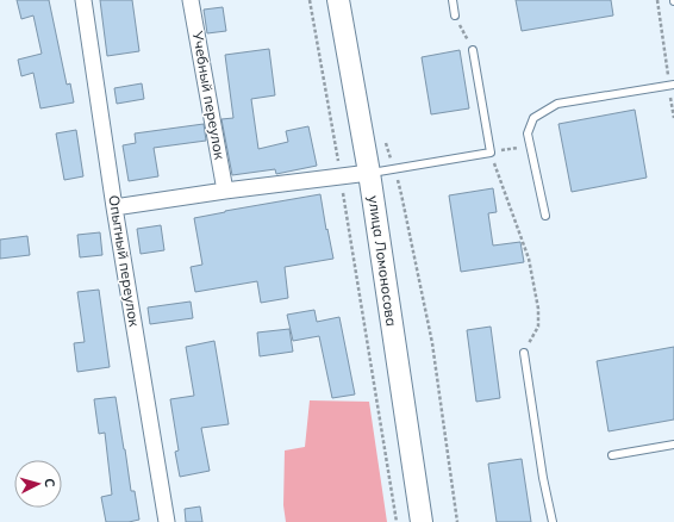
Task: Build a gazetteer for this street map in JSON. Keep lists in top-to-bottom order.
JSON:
{
  "streets": {
    "main road": ["улица Ломоносова"],
    "street": ["Учебный переулок", "Опытный переулок"]
  },
  "north": "right"
}
